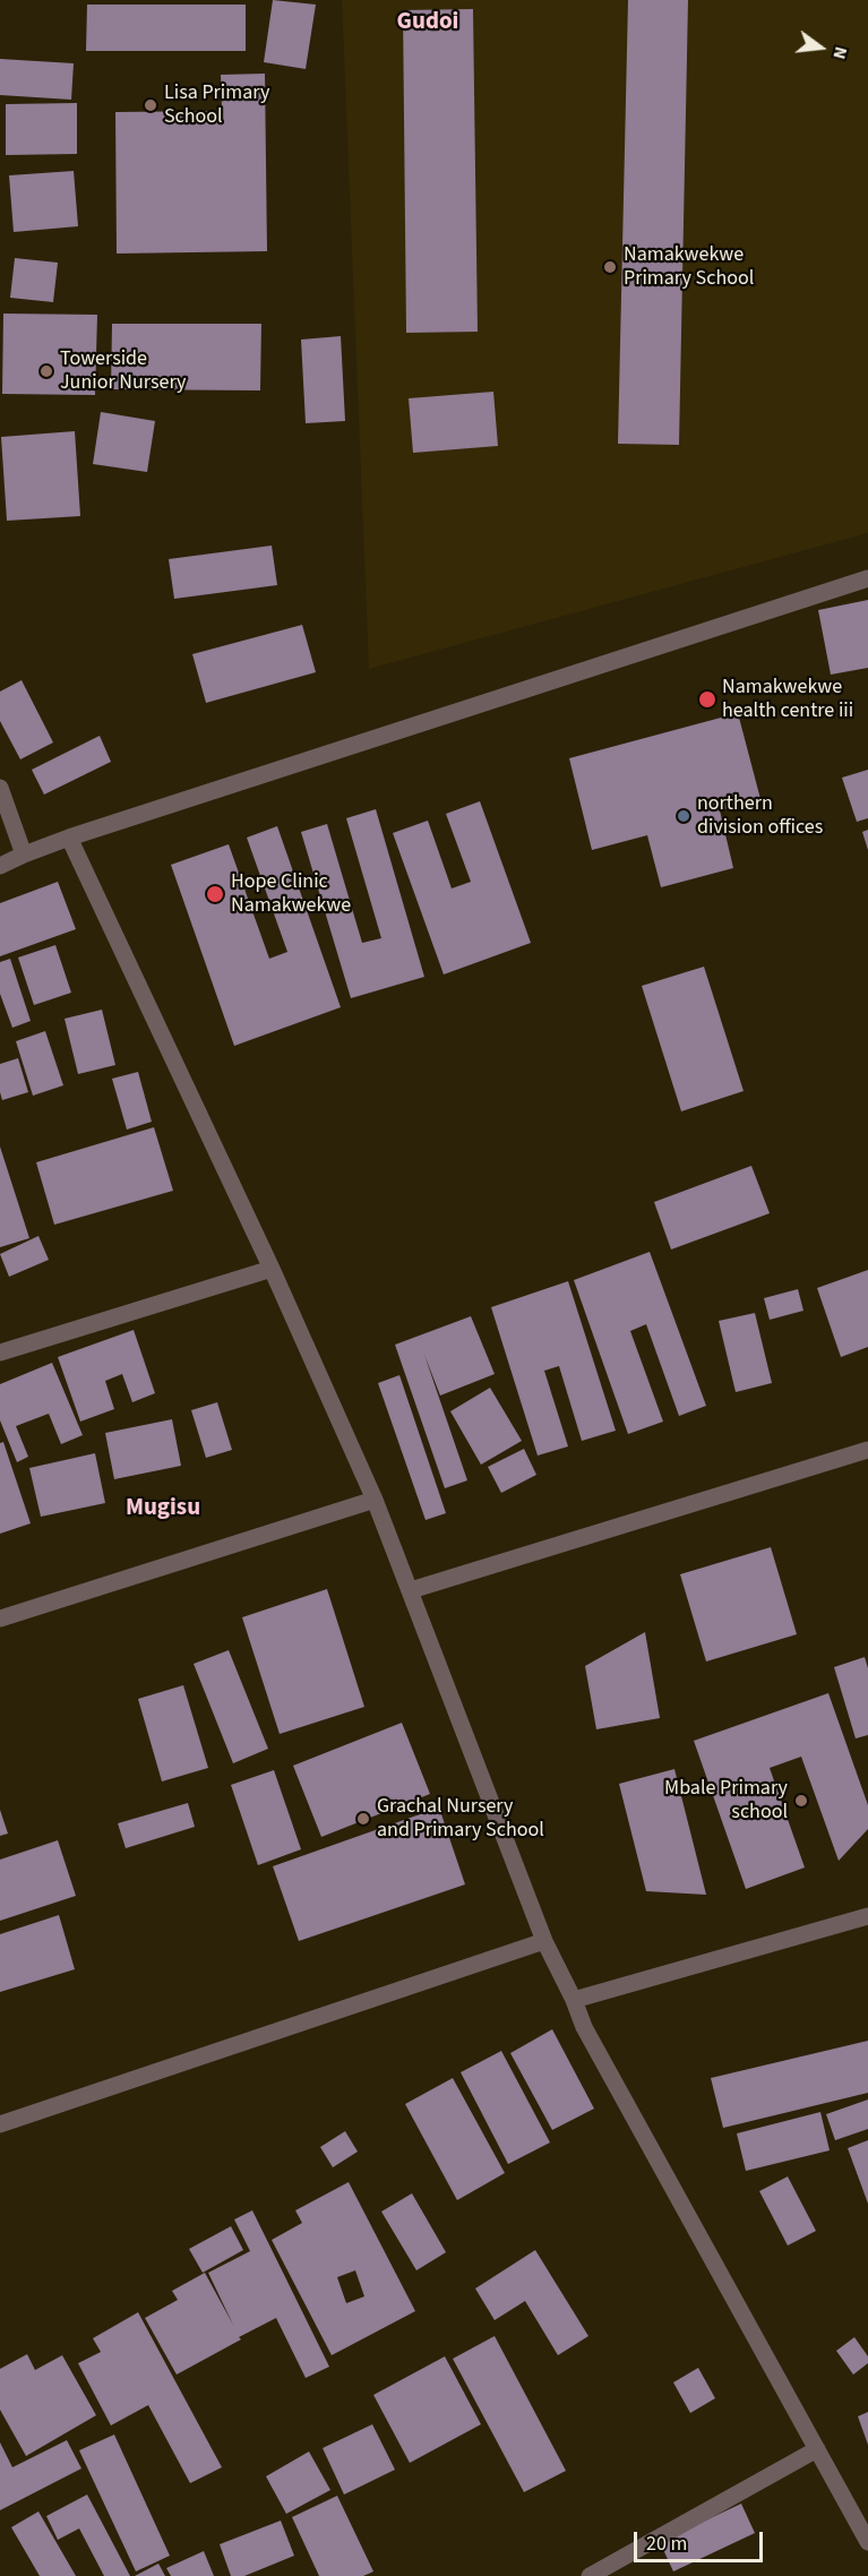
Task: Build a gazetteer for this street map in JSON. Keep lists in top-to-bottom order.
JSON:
{
  "districts": ["Gudoi", "Mugisu"],
  "places": [
    "Lisa Primary School",
    "Namakwekwe Primary School",
    "Towerside Junior Nursery",
    "Namakwekwe health centre iii",
    "northern division offices",
    "Hope Clinic Namakwekwe",
    "Mbale Primary school",
    "Grachal Nursery and Primary School"
  ],
  "scale_bar": "20 m",
  "north": "right"
}
